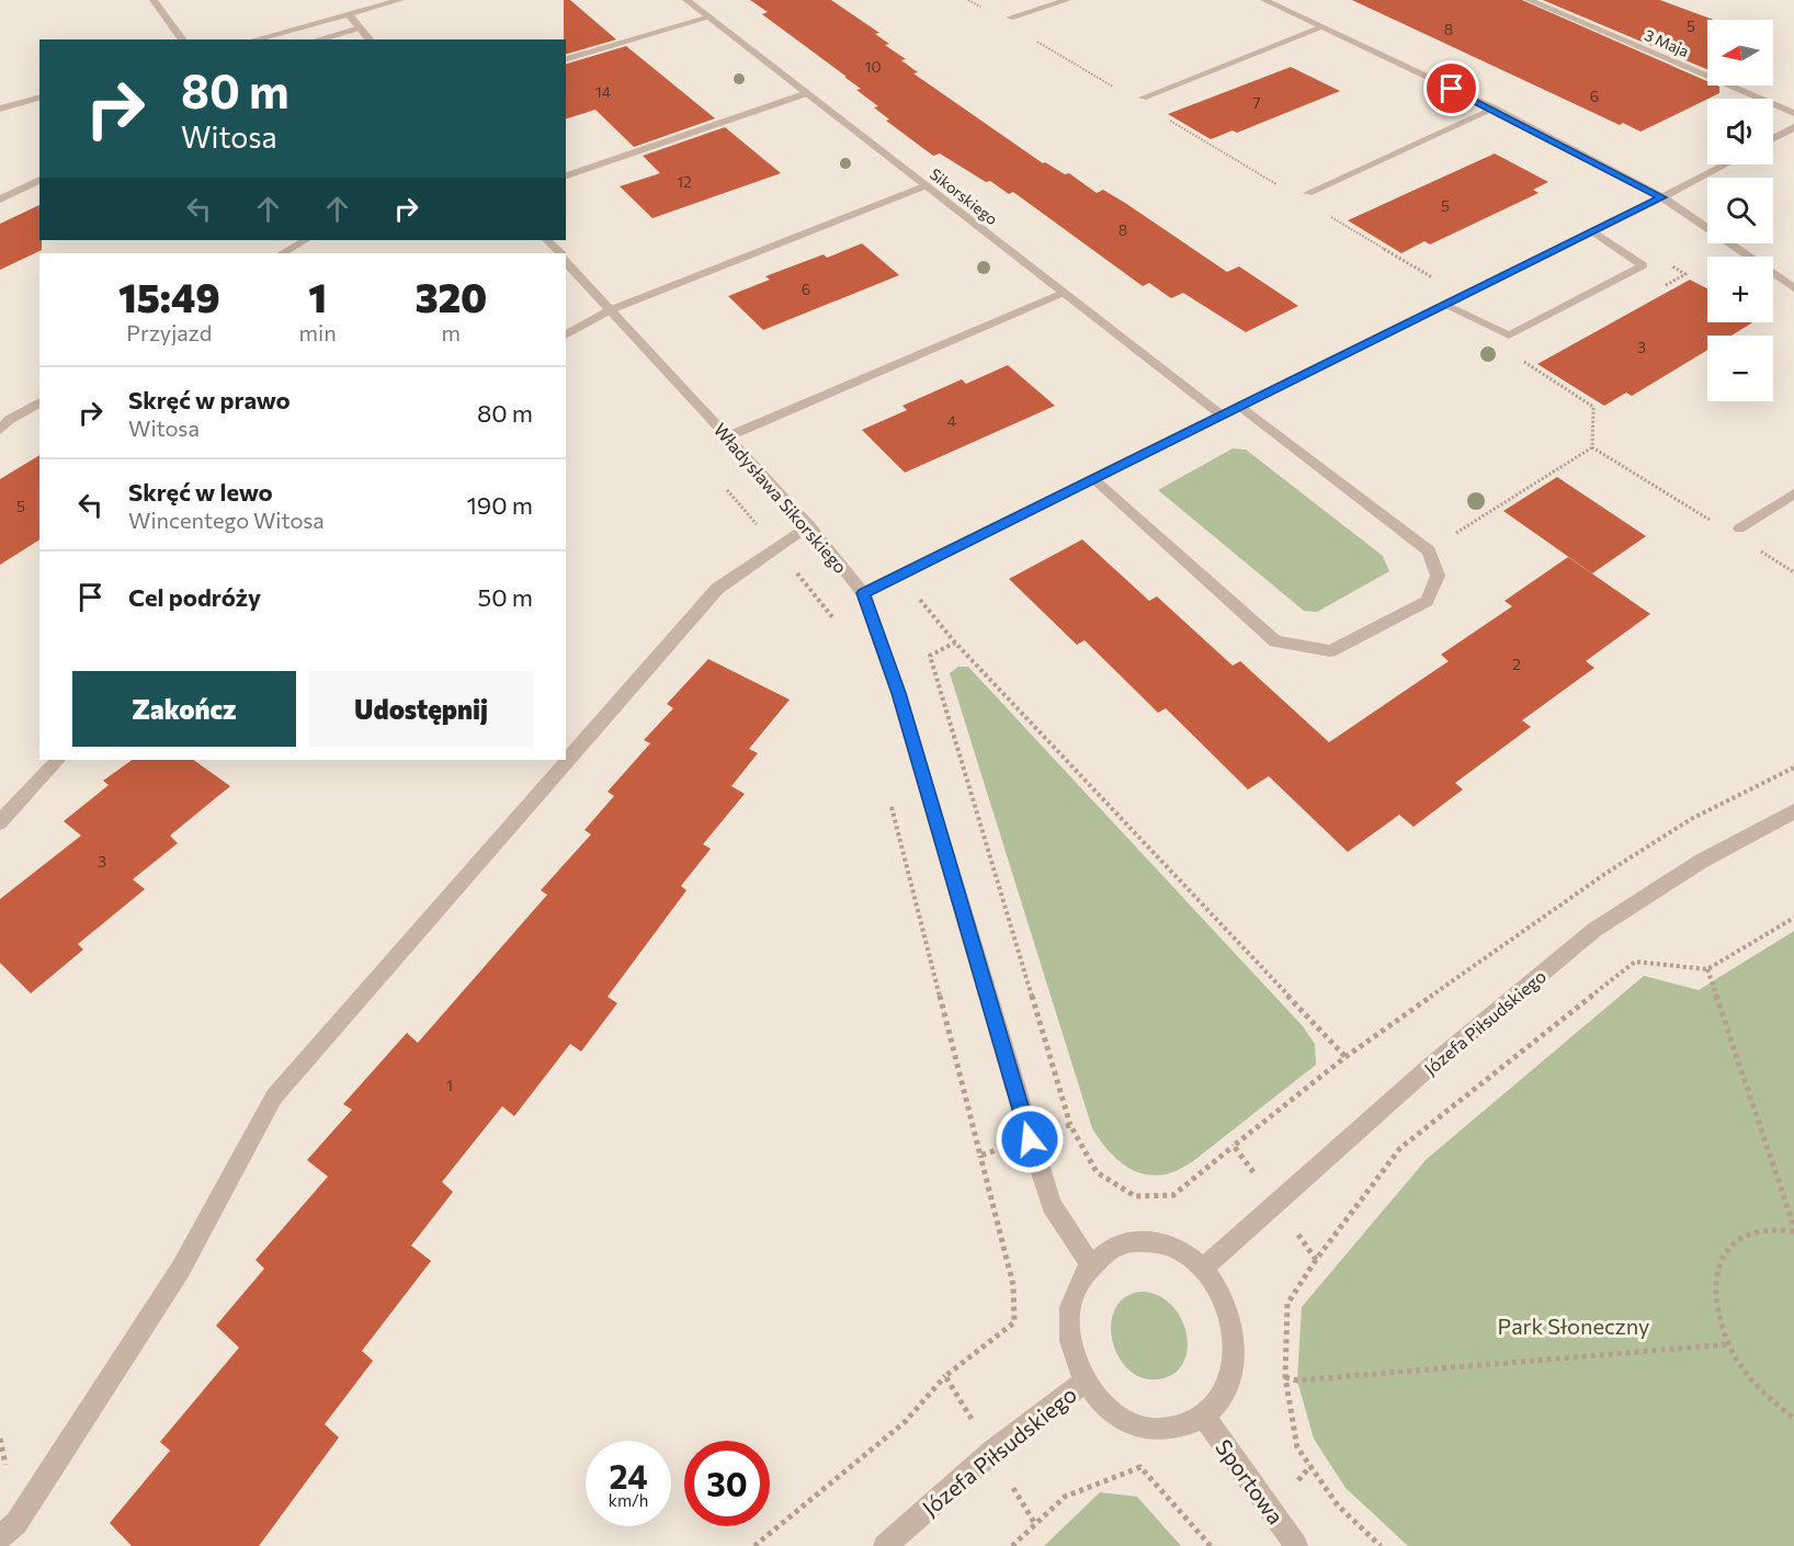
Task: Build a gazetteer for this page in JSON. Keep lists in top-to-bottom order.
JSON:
{
  "streets": {
    "street": [
      "3 Maja",
      "Sikorskiego",
      "Władysława Sikorskiego",
      "Józefa Piłsudskiego",
      "Sportowa"
    ]
  },
  "crossings": [
    ["Władysława Sikorskiego", "Józefa Piłsudskiego"],
    ["Władysława Sikorskiego", "Sportowa"],
    ["Józefa Piłsudskiego", "Sportowa"]
  ],
  "parks": ["Park Słoneczny"],
  "house_numbers": [
    "5",
    "8",
    "10",
    "14",
    "6",
    "7",
    "12",
    "5",
    "8",
    "6",
    "3",
    "4",
    "5",
    "2",
    "3",
    "1"
  ],
  "north": "left",
  "page": {
    "map_buttons": ["+", "−"],
    "turn": ["80 m", "Witosa"],
    "eta": [
      "15:49",
      "Przyjazd",
      "1",
      "min",
      "320",
      "m"
    ],
    "list": [
      {
        "name": "Skręć w prawo",
        "note": "Witosa",
        "value": "80 m"
      },
      {
        "name": "Skręć w lewo",
        "note": "Wincentego Witosa",
        "value": "190 m"
      },
      {
        "name": "Cel podróży",
        "value": "50 m"
      }
    ],
    "buttons": ["Zakończ", "Udostępnij"],
    "speed": "24 km/h",
    "limit": "30"
  }
}
